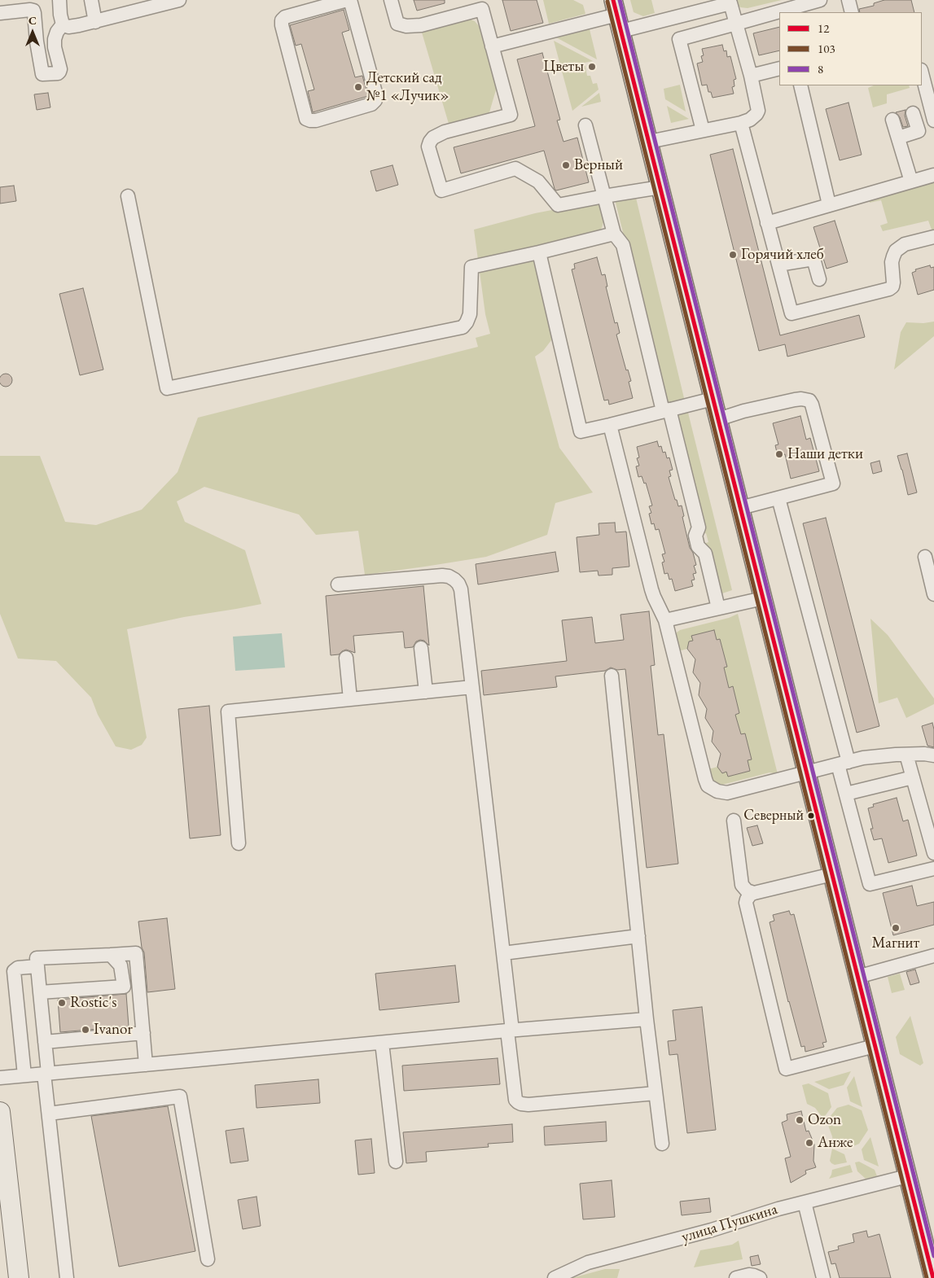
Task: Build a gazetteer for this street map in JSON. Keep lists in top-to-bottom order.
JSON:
{
  "streets": {
    "street": ["улица Пушкина"]
  },
  "places": [
    "Цветы",
    "Детский сад №1 «Лучик»",
    "Верный",
    "Горячий хлеб",
    "Наши детки",
    "Северный",
    "Магнит",
    "Rostic's",
    "Ivanor",
    "Ozon",
    "Анже"
  ],
  "lines": ["transit line 12", "transit line 8", "transit line 103"],
  "legend": ["12", "103", "8"],
  "north": "top"
}
